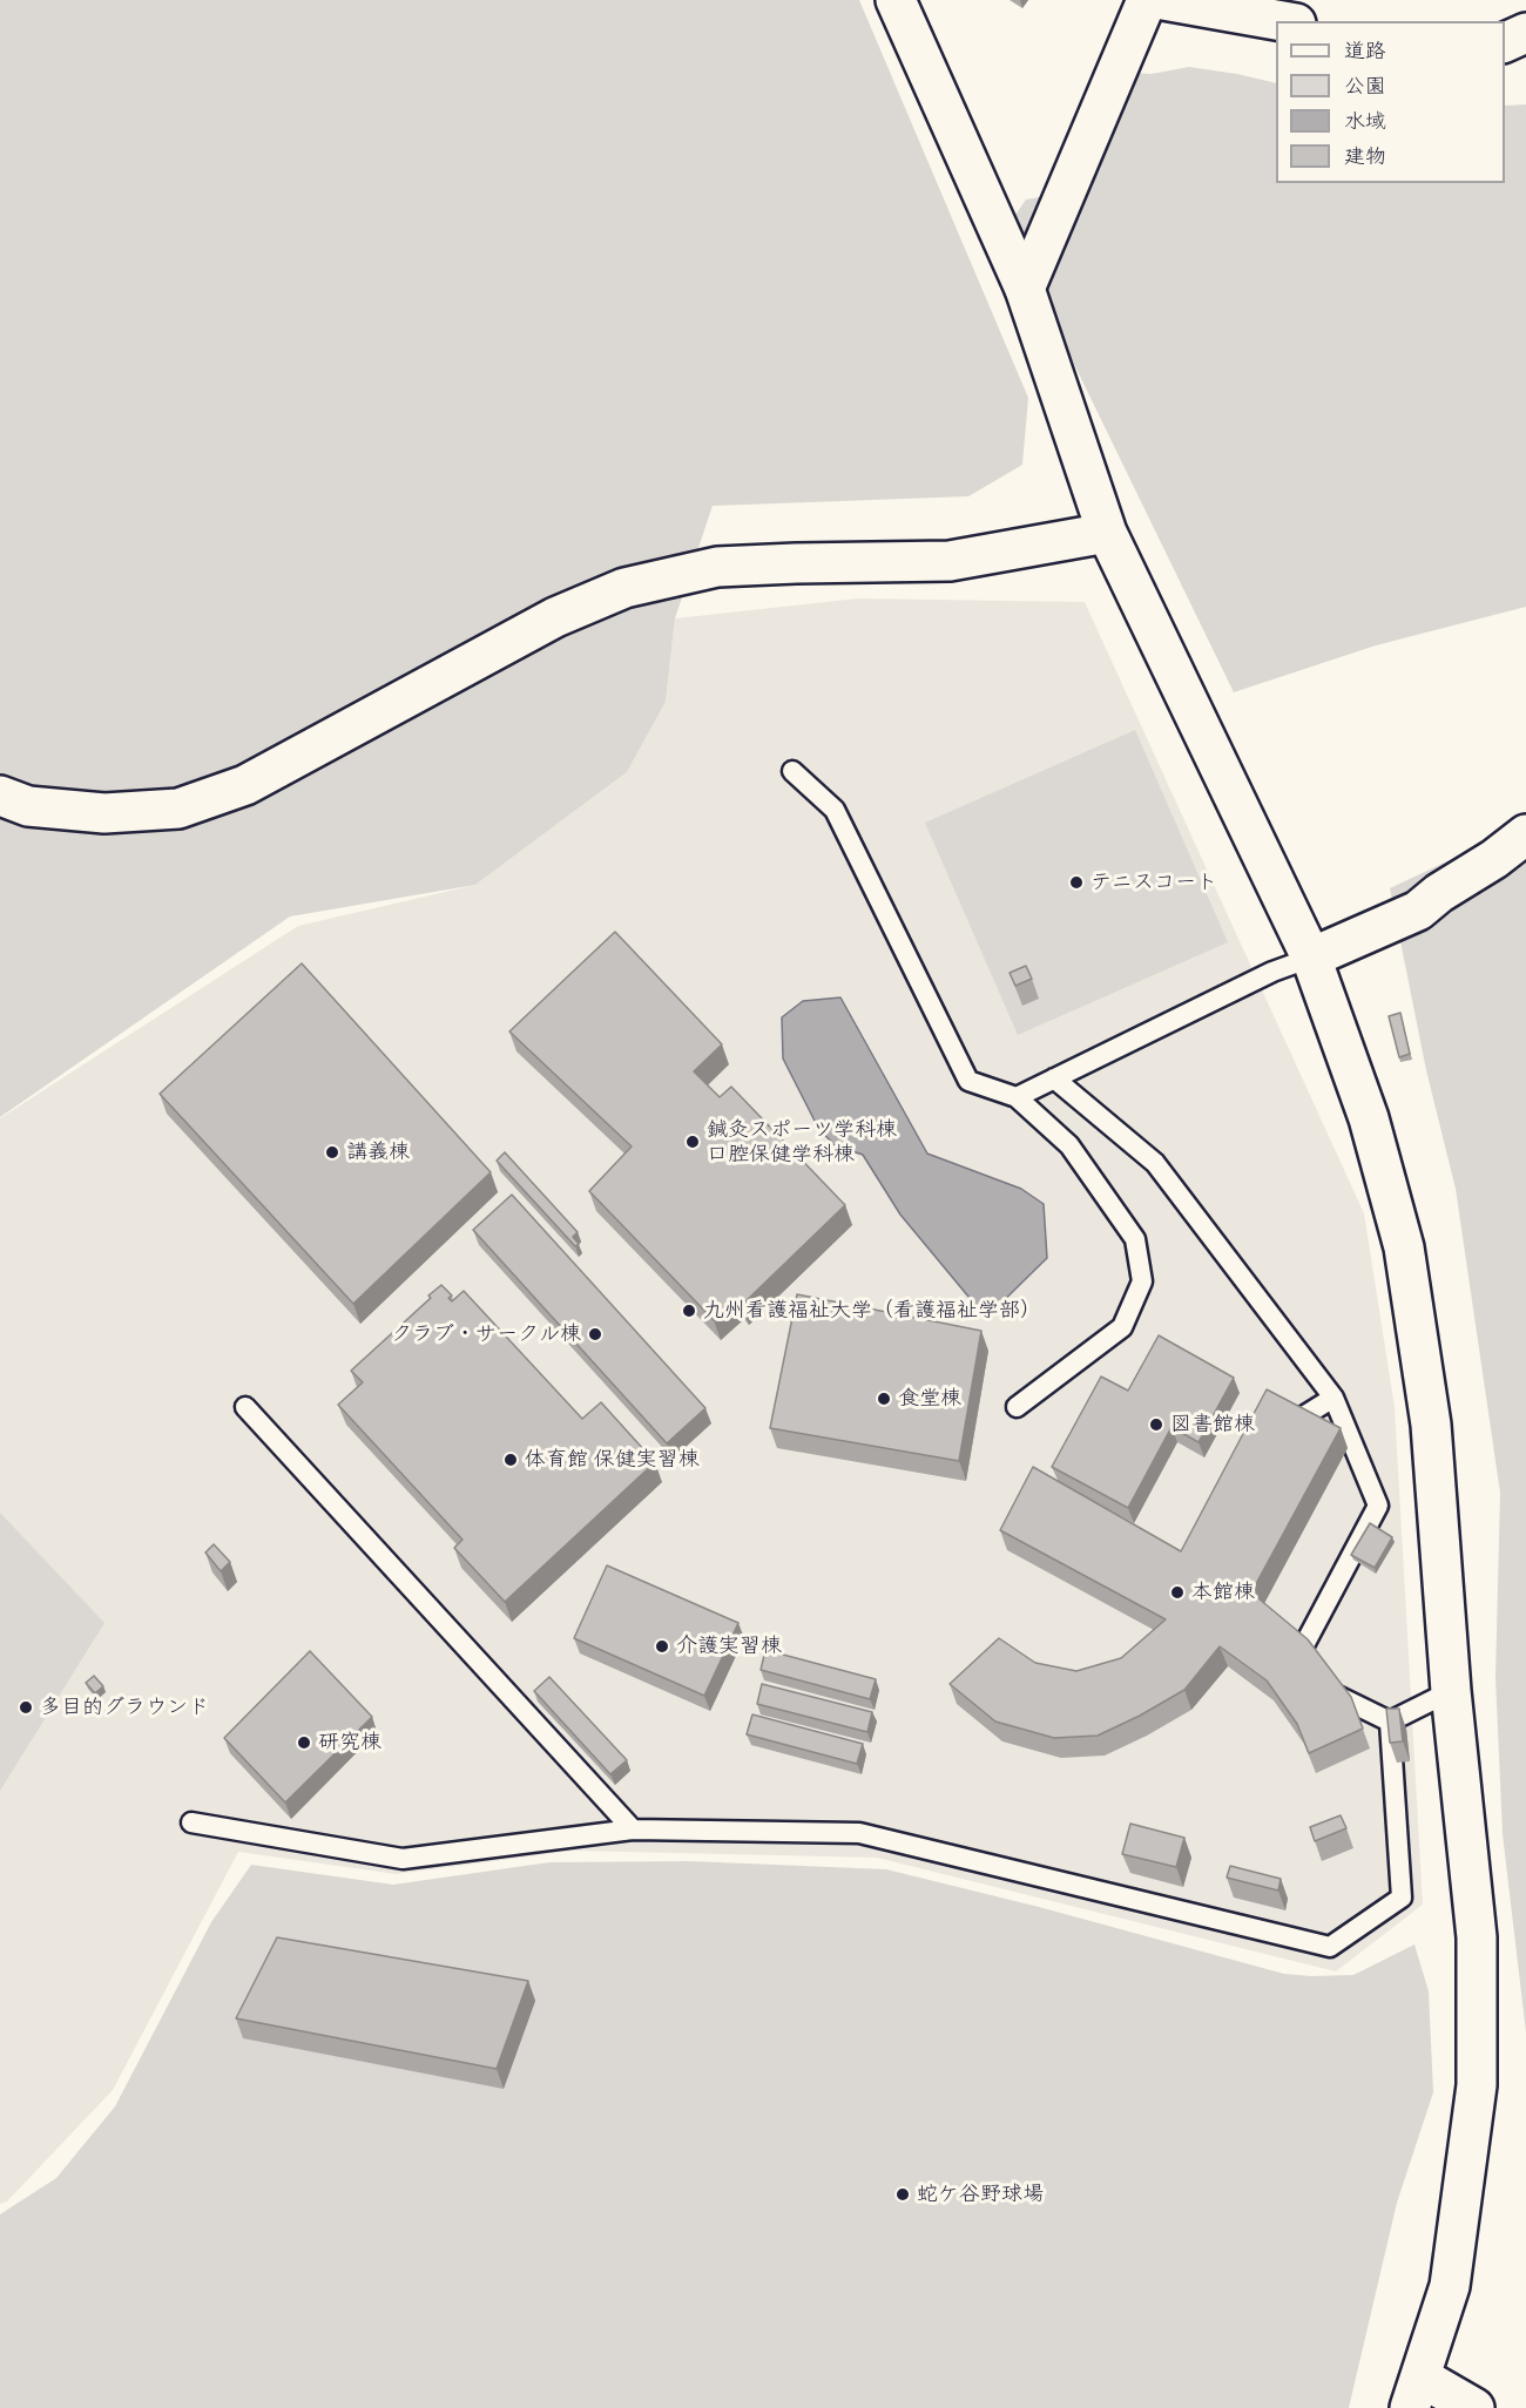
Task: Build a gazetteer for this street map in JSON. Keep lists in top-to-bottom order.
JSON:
{
  "places": [
    "テニスコート",
    "鍼灸スポーツ学科棟 口腔保健学科棟",
    "講義棟",
    "九州看護福祉大学（看護福祉学部）",
    "クラブ・サークル棟",
    "食堂棟",
    "図書館棟",
    "体育館 保健実習棟",
    "本館棟",
    "介護実習棟",
    "多目的グラウンド",
    "研究棟",
    "蛇ケ谷野球場"
  ],
  "legend": [
    "道路",
    "公園",
    "水域",
    "建物"
  ]
}
